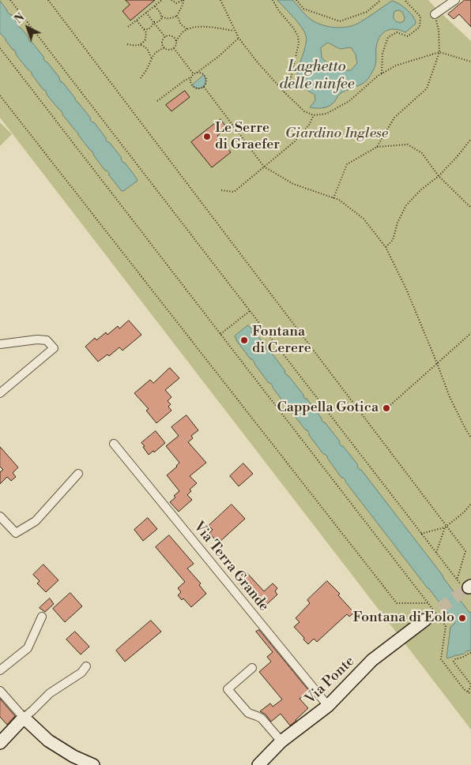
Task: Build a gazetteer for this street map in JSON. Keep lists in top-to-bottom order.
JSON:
{
  "streets": {
    "street": ["Via Terra Grande", "Via Ponte"]
  },
  "crossings": [
    ["Via Terra Grande", "Via Ponte"]
  ],
  "water": ["Laghetto delle ninfee"],
  "parks": ["Giardino Inglese"],
  "places": [
    "Le Serre di Graefer",
    "Fontana di Cerere",
    "Cappella Gotica",
    "Fontana di Eolo"
  ],
  "north": "top left"
}
